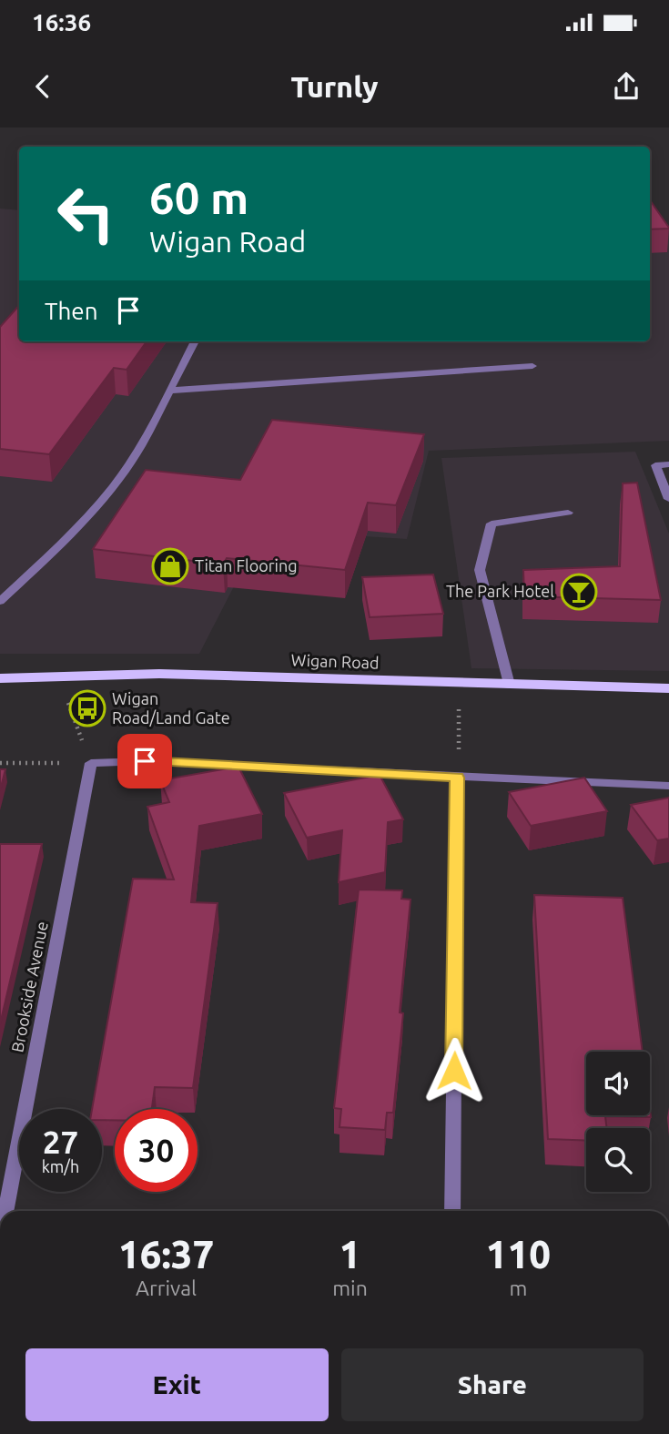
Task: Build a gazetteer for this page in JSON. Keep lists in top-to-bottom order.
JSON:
{
  "streets": {
    "main road": ["Wigan Road"],
    "street": ["Brookside Avenue"]
  },
  "places": {
    "shop": ["Titan Flooring"],
    "bar": ["The Park Hotel"],
    "bus stop": ["Wigan Road/Land Gate"]
  },
  "page": {
    "status": "16:36",
    "header": "Turnly",
    "turn": ["60 m", "Wigan Road"],
    "then": "Then",
    "speed": "27 km/h",
    "limit": "30",
    "eta": [
      "16:37",
      "Arrival",
      "1",
      "min",
      "110",
      "m"
    ],
    "buttons": ["Exit", "Share"]
  }
}
